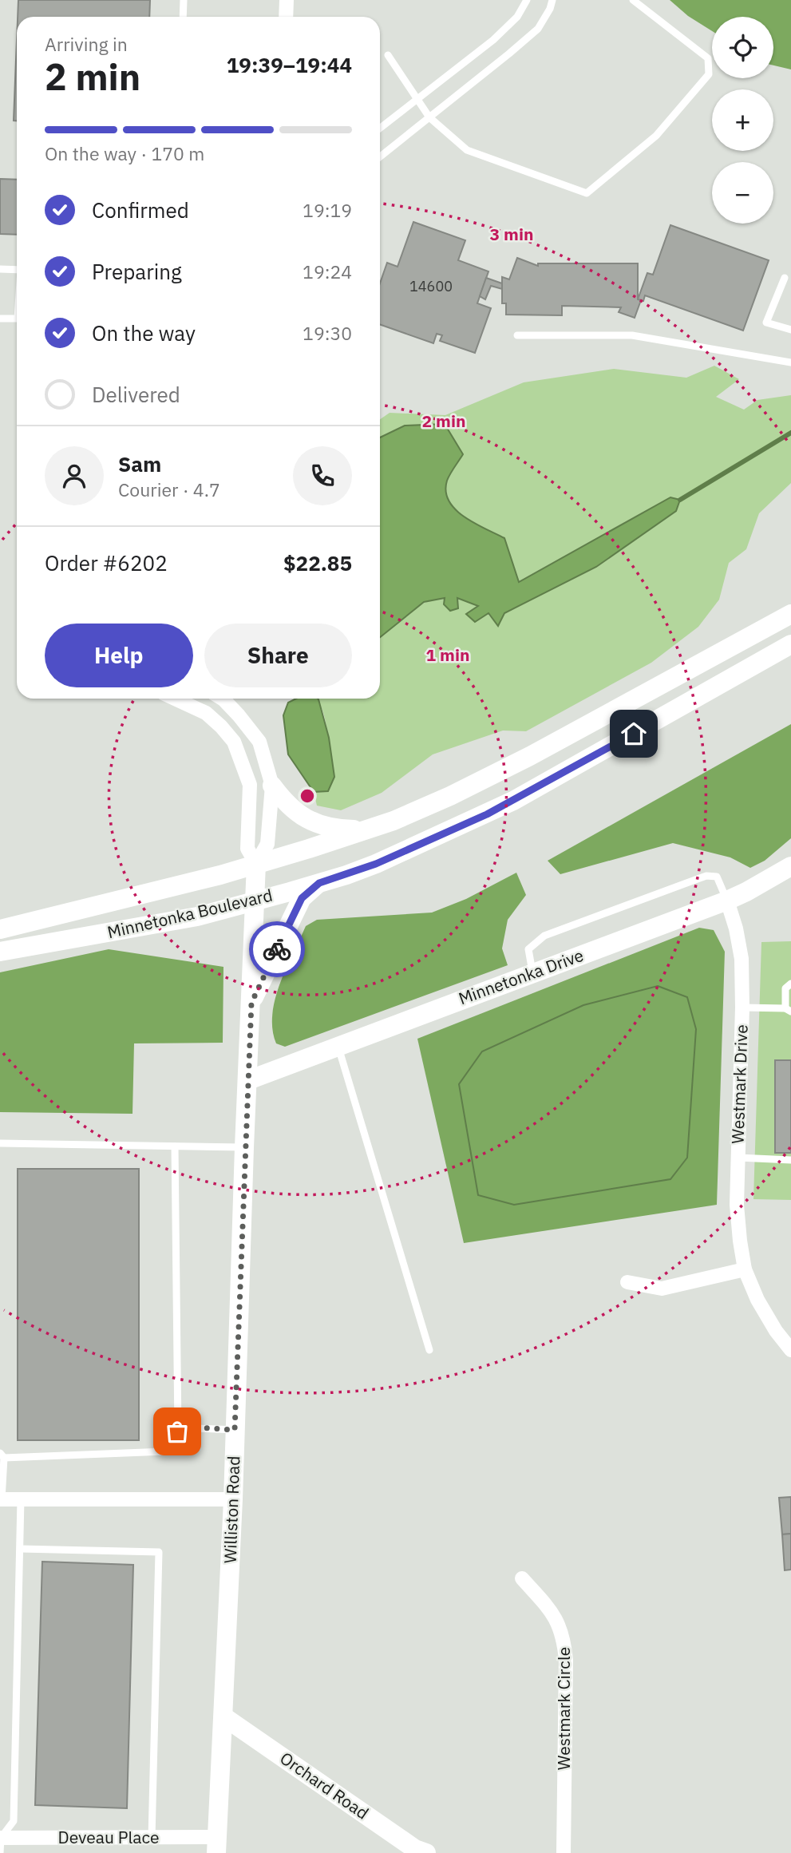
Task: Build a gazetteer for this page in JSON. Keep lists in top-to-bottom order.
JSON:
{
  "streets": {
    "main road": [
      "Minnetonka Boulevard",
      "Minnetonka Drive",
      "Williston Road",
      "Orchard Road"
    ],
    "street": ["Westmark Drive", "Westmark Circle", "Deveau Place"]
  },
  "crossings": [
    ["Minnetonka Boulevard", "Williston Road"],
    ["Minnetonka Drive", "Westmark Drive"],
    ["Minnetonka Drive", "Williston Road"],
    ["Williston Road", "Orchard Road"],
    ["Williston Road", "Deveau Place"]
  ],
  "house_numbers": ["14600"],
  "page": {
    "map_buttons": ["+", "−"],
    "heading": ["2 min", "Arriving in", "19:39–19:44"],
    "panel": [
      "Sam",
      "Courier · 4.7",
      "Order #6202",
      "$22.85"
    ],
    "bar": "On the way · 170 m",
    "list": [
      ["Confirmed", "19:19"],
      ["Preparing", "19:24"],
      ["On the way", "19:30"],
      "Delivered"
    ],
    "buttons": ["Help", "Share"]
  },
  "rings": ["3 min", "2 min", "1 min"]
}
